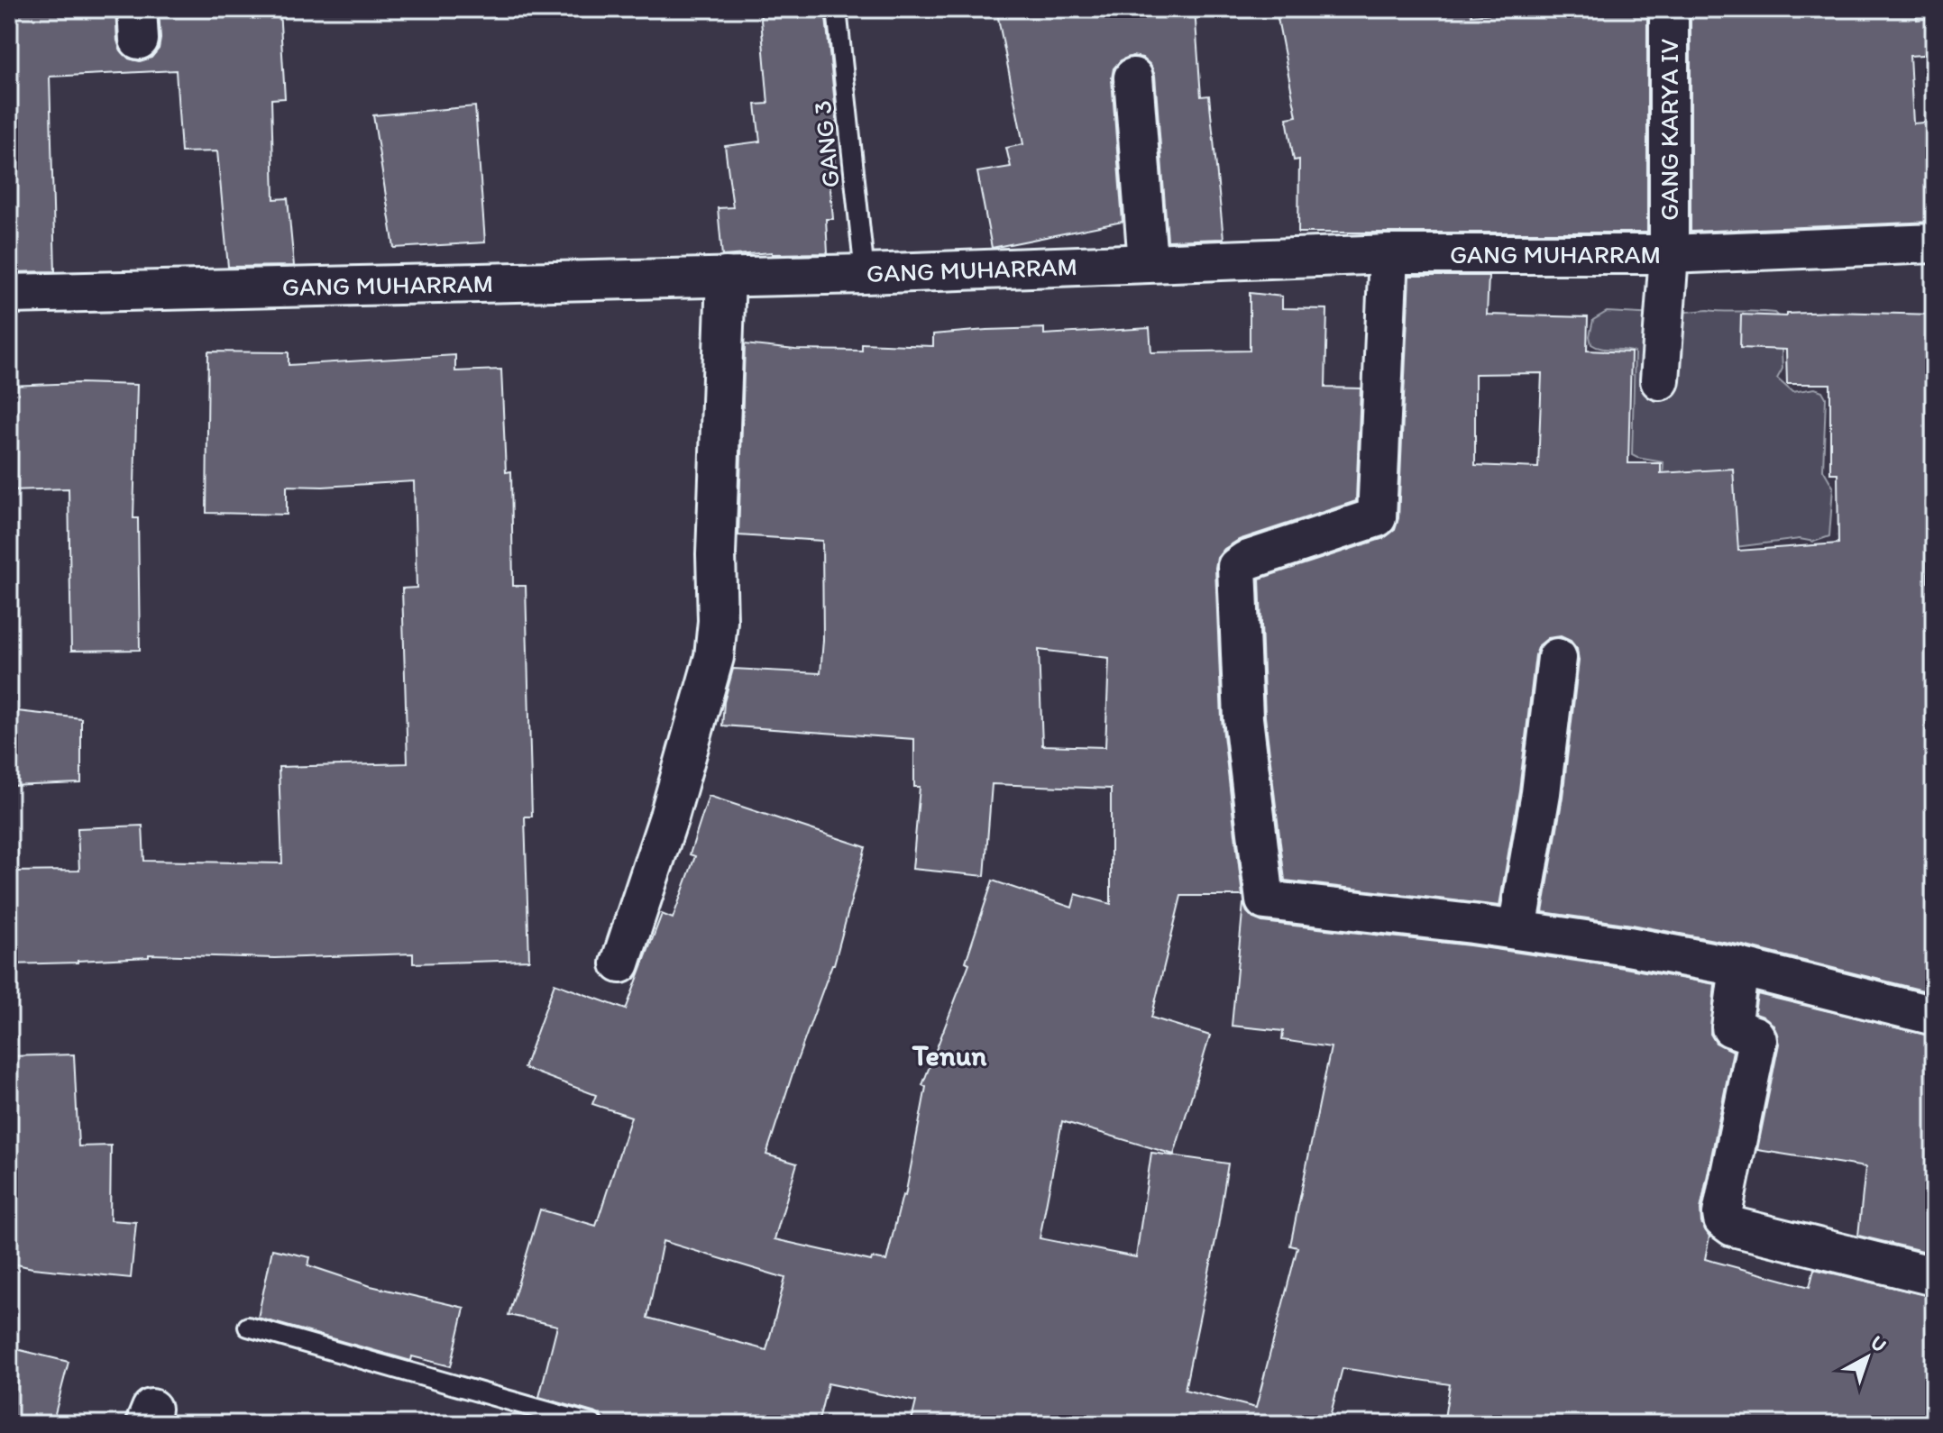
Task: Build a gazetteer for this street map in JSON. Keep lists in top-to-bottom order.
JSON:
{
  "streets": {
    "street": ["GANG KARYA IV", "GANG MUHARRAM"],
    "lane": ["GANG 3"]
  },
  "crossings": [
    ["GANG KARYA IV", "GANG MUHARRAM"],
    ["GANG 3", "GANG MUHARRAM"]
  ],
  "districts": ["Tenun"],
  "north": "top right"
}
